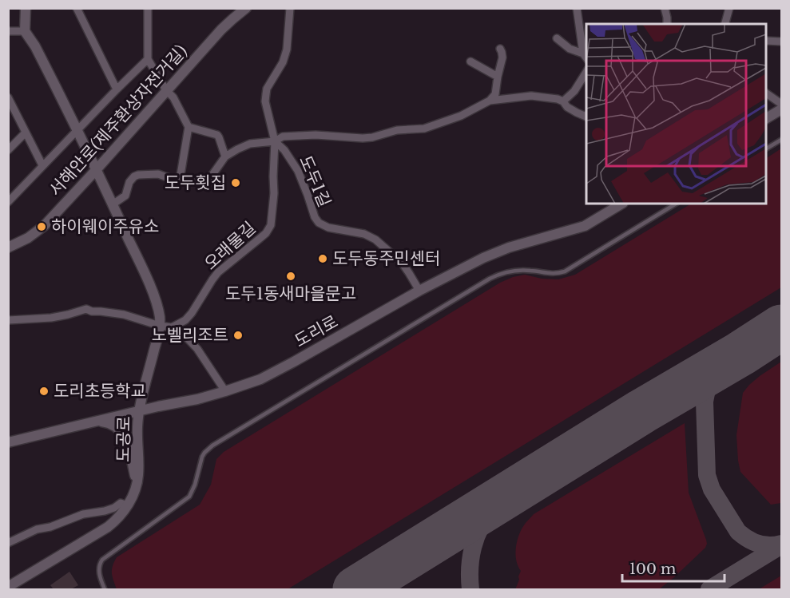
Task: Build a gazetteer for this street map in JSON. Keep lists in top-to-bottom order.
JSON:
{
  "streets": {
    "street": [
      "서해안로(제주환상자전거길)",
      "도두1길",
      "오래물길",
      "도리로",
      "도공로"
    ]
  },
  "crossings": [
    ["서해안로(제주환상자전거길)", "도공로"],
    ["도두1길", "오래물길"],
    ["도두1길", "도리로"],
    ["도리로", "도공로"]
  ],
  "places": [
    "도두횟집",
    "하이웨이주유소",
    "도두동주민센터",
    "도두1동새마을문고",
    "노벨리조트",
    "도리초등학교"
  ],
  "scale_bar": "100 m"
}
